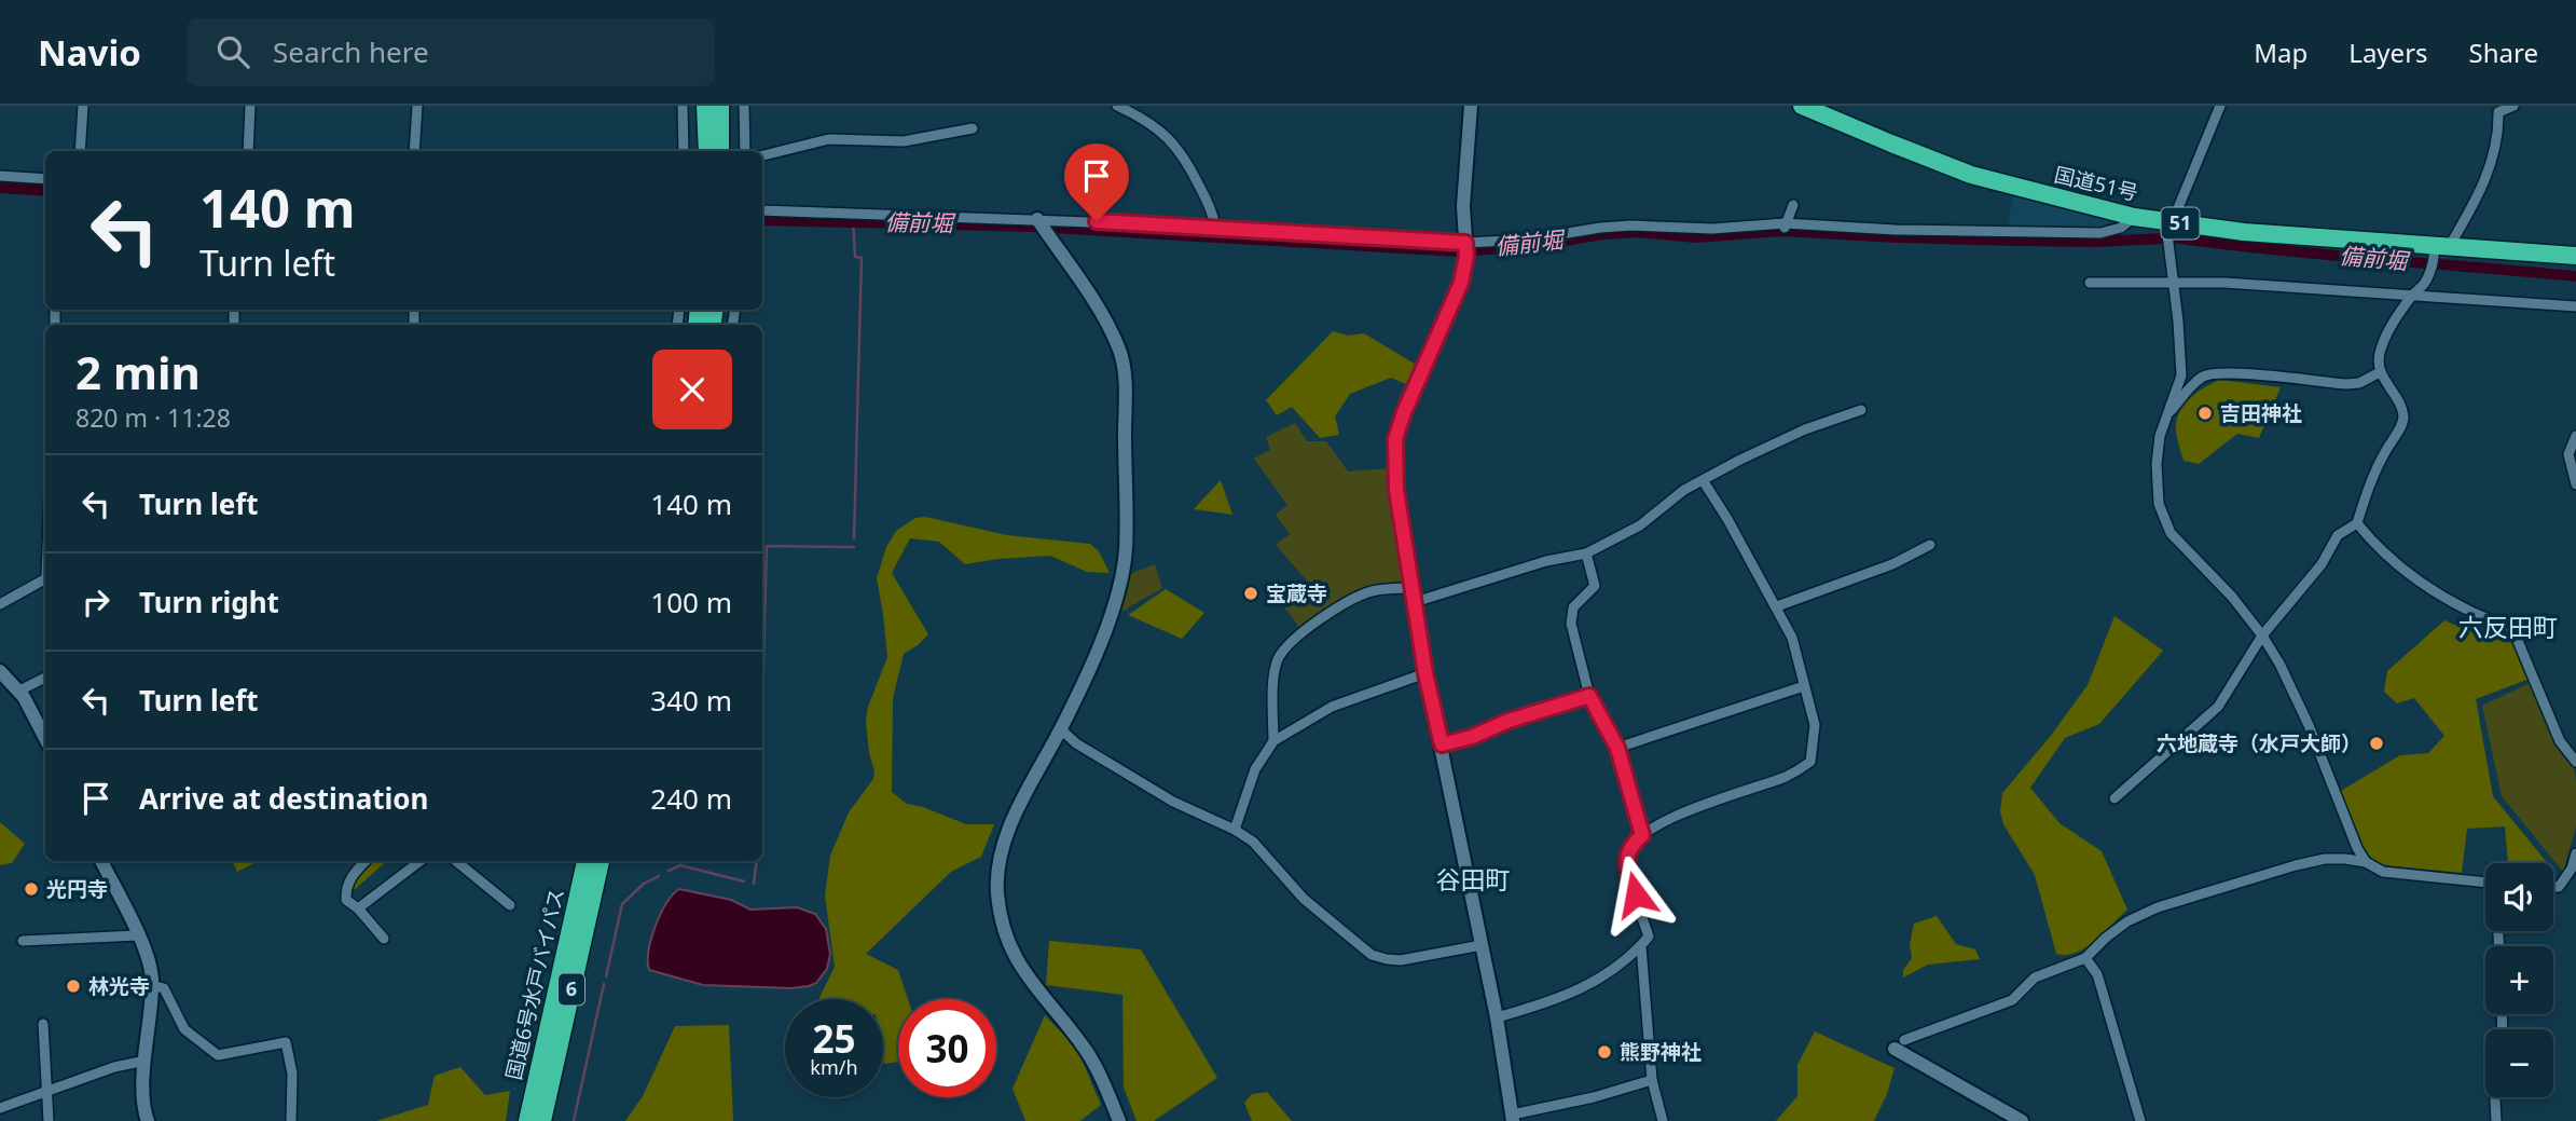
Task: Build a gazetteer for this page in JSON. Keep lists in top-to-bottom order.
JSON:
{
  "streets": {
    "highway": [
      "国道51号",
      "51",
      "国道6号水戸バイパス",
      "6"
    ]
  },
  "districts": ["六反田町", "谷田町"],
  "water": ["備前堀"],
  "places": [
    "吉田神社",
    "宝蔵寺",
    "六地蔵寺（水戸大師）",
    "光円寺",
    "林光寺",
    "熊野神社"
  ],
  "page": {
    "header": "Navio",
    "search": "Search here",
    "nav": ["Map", "Layers", "Share"],
    "turn": ["140 m", "Turn left"],
    "heading": ["2 min", "820 m · 11:28"],
    "list": [
      {
        "name": "Turn left",
        "value": "140 m"
      },
      {
        "name": "Turn right",
        "value": "100 m"
      },
      {
        "name": "Turn left",
        "value": "340 m"
      },
      {
        "name": "Arrive at destination",
        "value": "240 m"
      }
    ],
    "map_buttons": ["+", "−"],
    "speed": "25 km/h",
    "limit": "30"
  }
}
